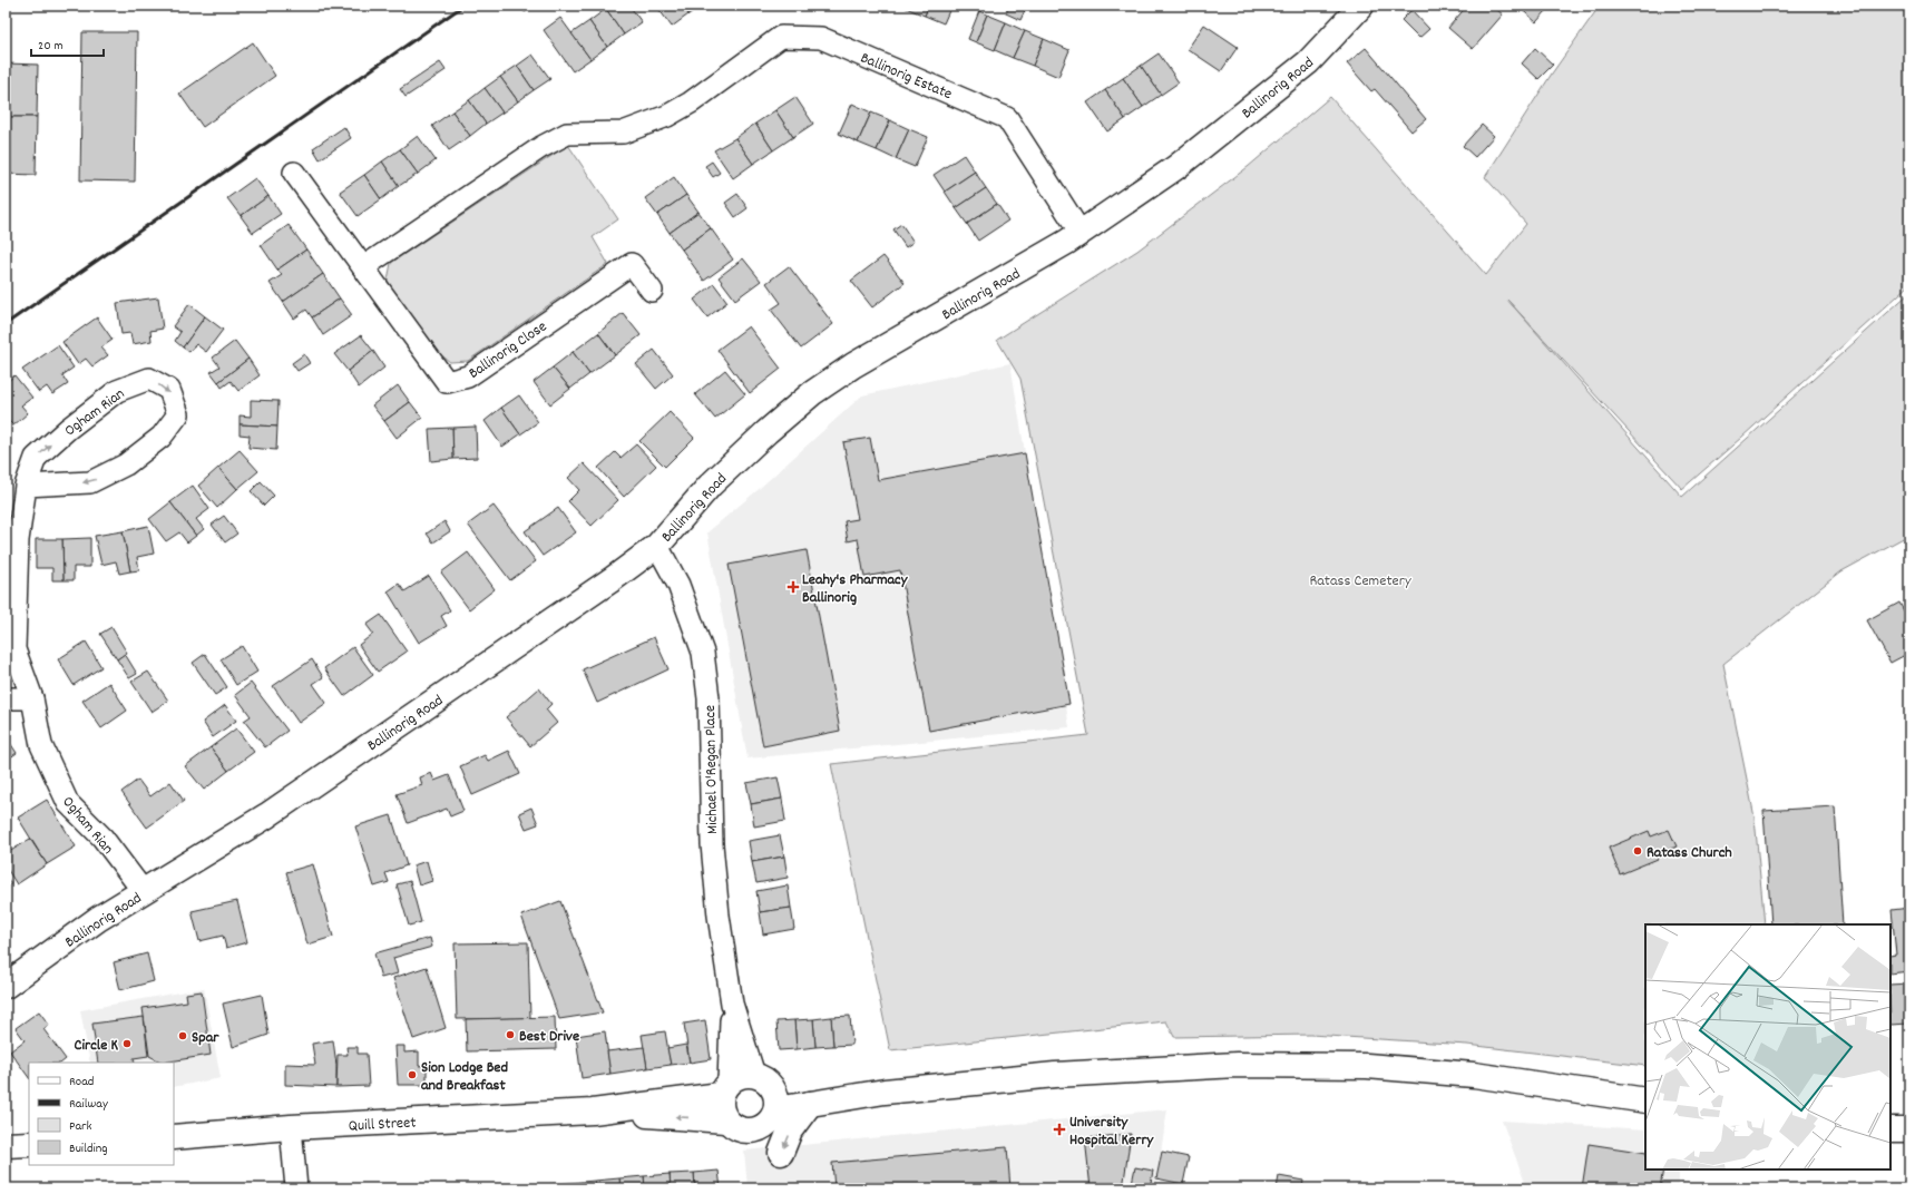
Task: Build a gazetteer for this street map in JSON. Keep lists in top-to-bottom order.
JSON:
{
  "streets": {
    "main road": ["Ballinorig Road", "Quill Street"],
    "street": [
      "Ballinorig Estate",
      "Ballinorig Close",
      "Ogham Rian",
      "Michael O'Regan Place"
    ]
  },
  "crossings": [
    ["Ballinorig Estate", "Ballinorig Road"],
    ["Ballinorig Estate", "Ballinorig Close"],
    ["Ballinorig Road", "Ogham Rian"],
    ["Ballinorig Road", "Michael O'Regan Place"]
  ],
  "parks": ["Ratass Cemetery"],
  "places": {
    "health": ["Leahy's Pharmacy Ballinorig", "University Hospital Kerry"],
    "other": [
      "Ratass Church",
      "Best Drive",
      "Spar",
      "Circle K",
      "Sion Lodge Bed and Breakfast"
    ]
  },
  "legend": [
    "Road",
    "Railway",
    "Park",
    "Building"
  ],
  "scale_bar": "20 m"
}
